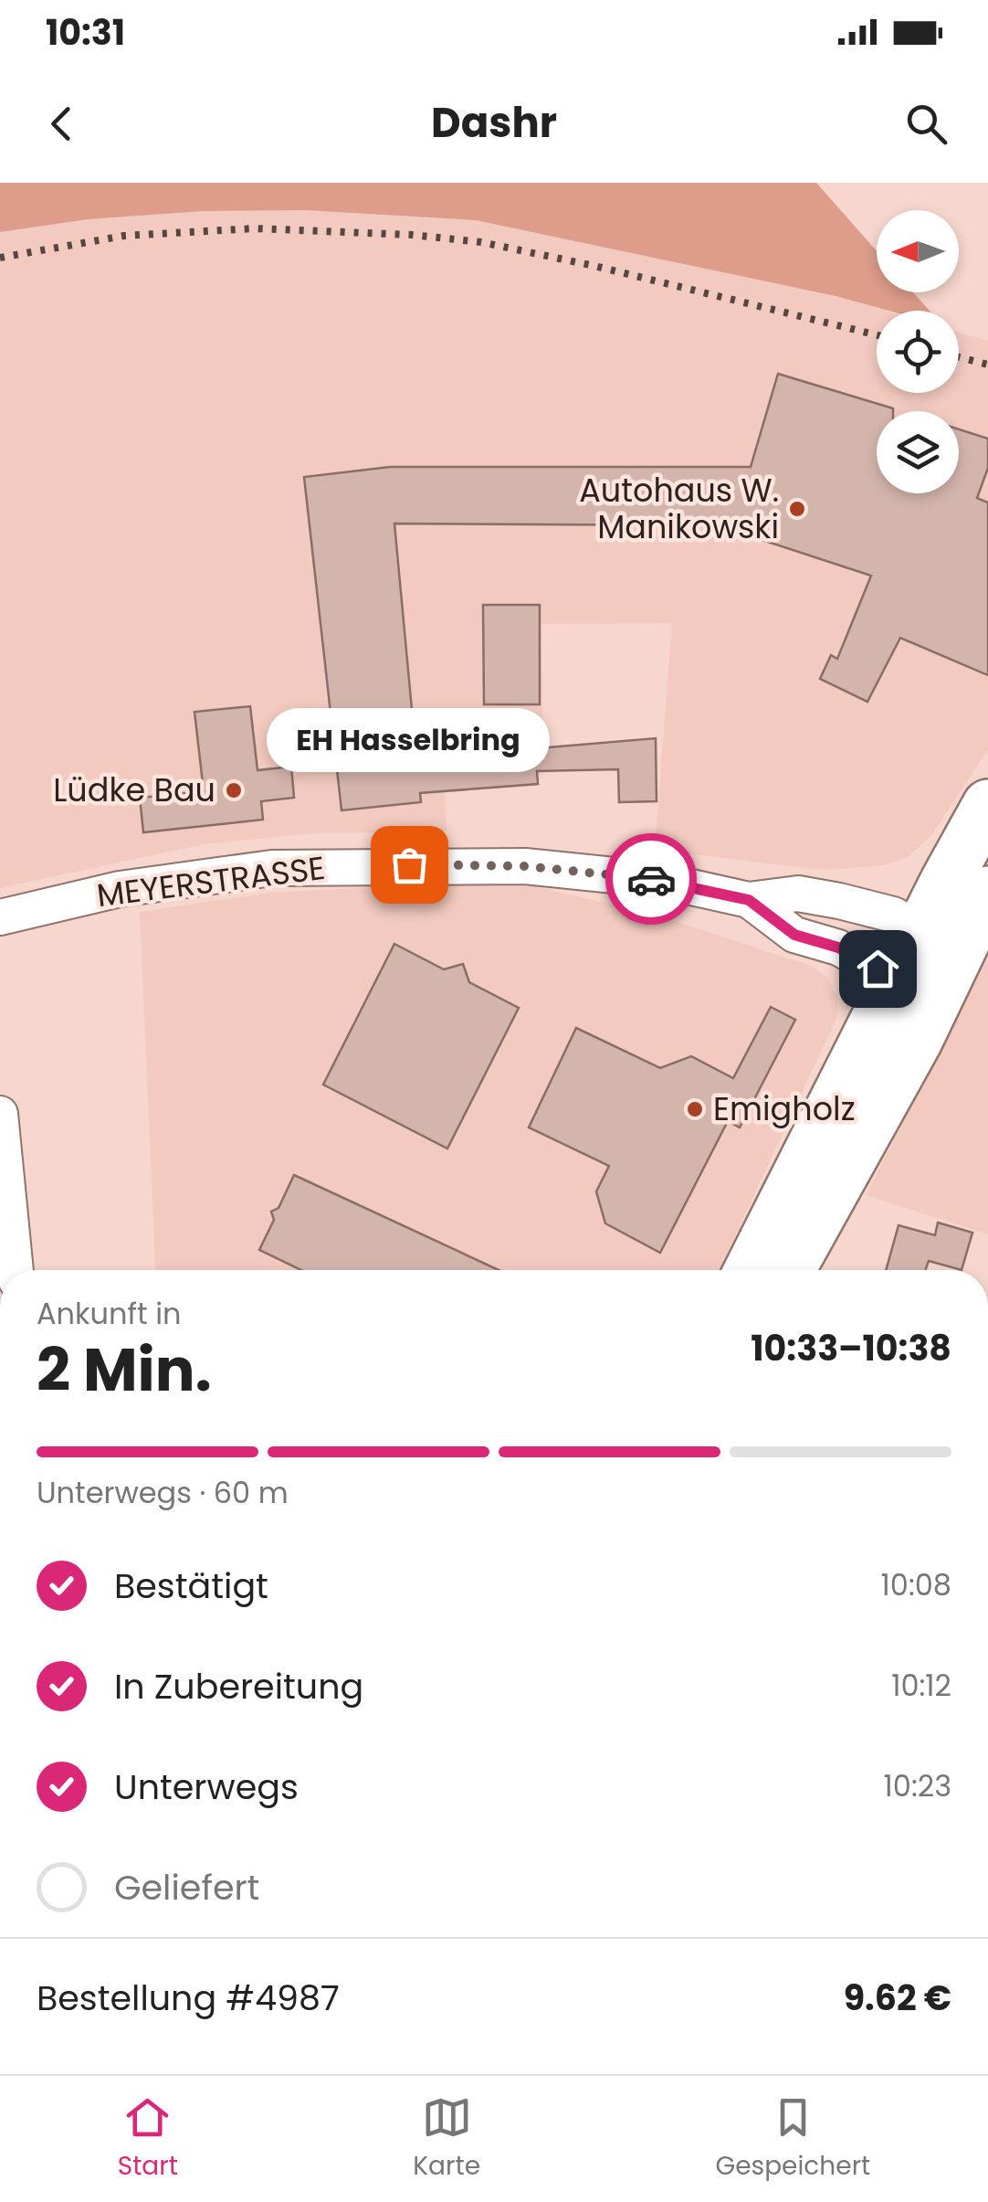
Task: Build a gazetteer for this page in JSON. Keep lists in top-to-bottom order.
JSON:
{
  "streets": {
    "street": ["MEYERSTRASSE"]
  },
  "places": [
    "Autohaus W. Manikowski",
    "Lüdke Bau",
    "EH Hasselbring",
    "Emigholz"
  ],
  "north": "left",
  "page": {
    "status": "10:31",
    "header": "Dashr",
    "bubble": "EH Hasselbring",
    "heading": ["2 Min.", "Ankunft in", "10:33–10:38"],
    "panel": ["Bestellung #4987", "9.62 €"],
    "bar": "Unterwegs · 60 m",
    "list": [
      ["Bestätigt", "10:08"],
      ["In Zubereitung", "10:12"],
      ["Unterwegs", "10:23"],
      "Geliefert"
    ],
    "tabs": ["Start", "Karte", "Gespeichert"]
  }
}
